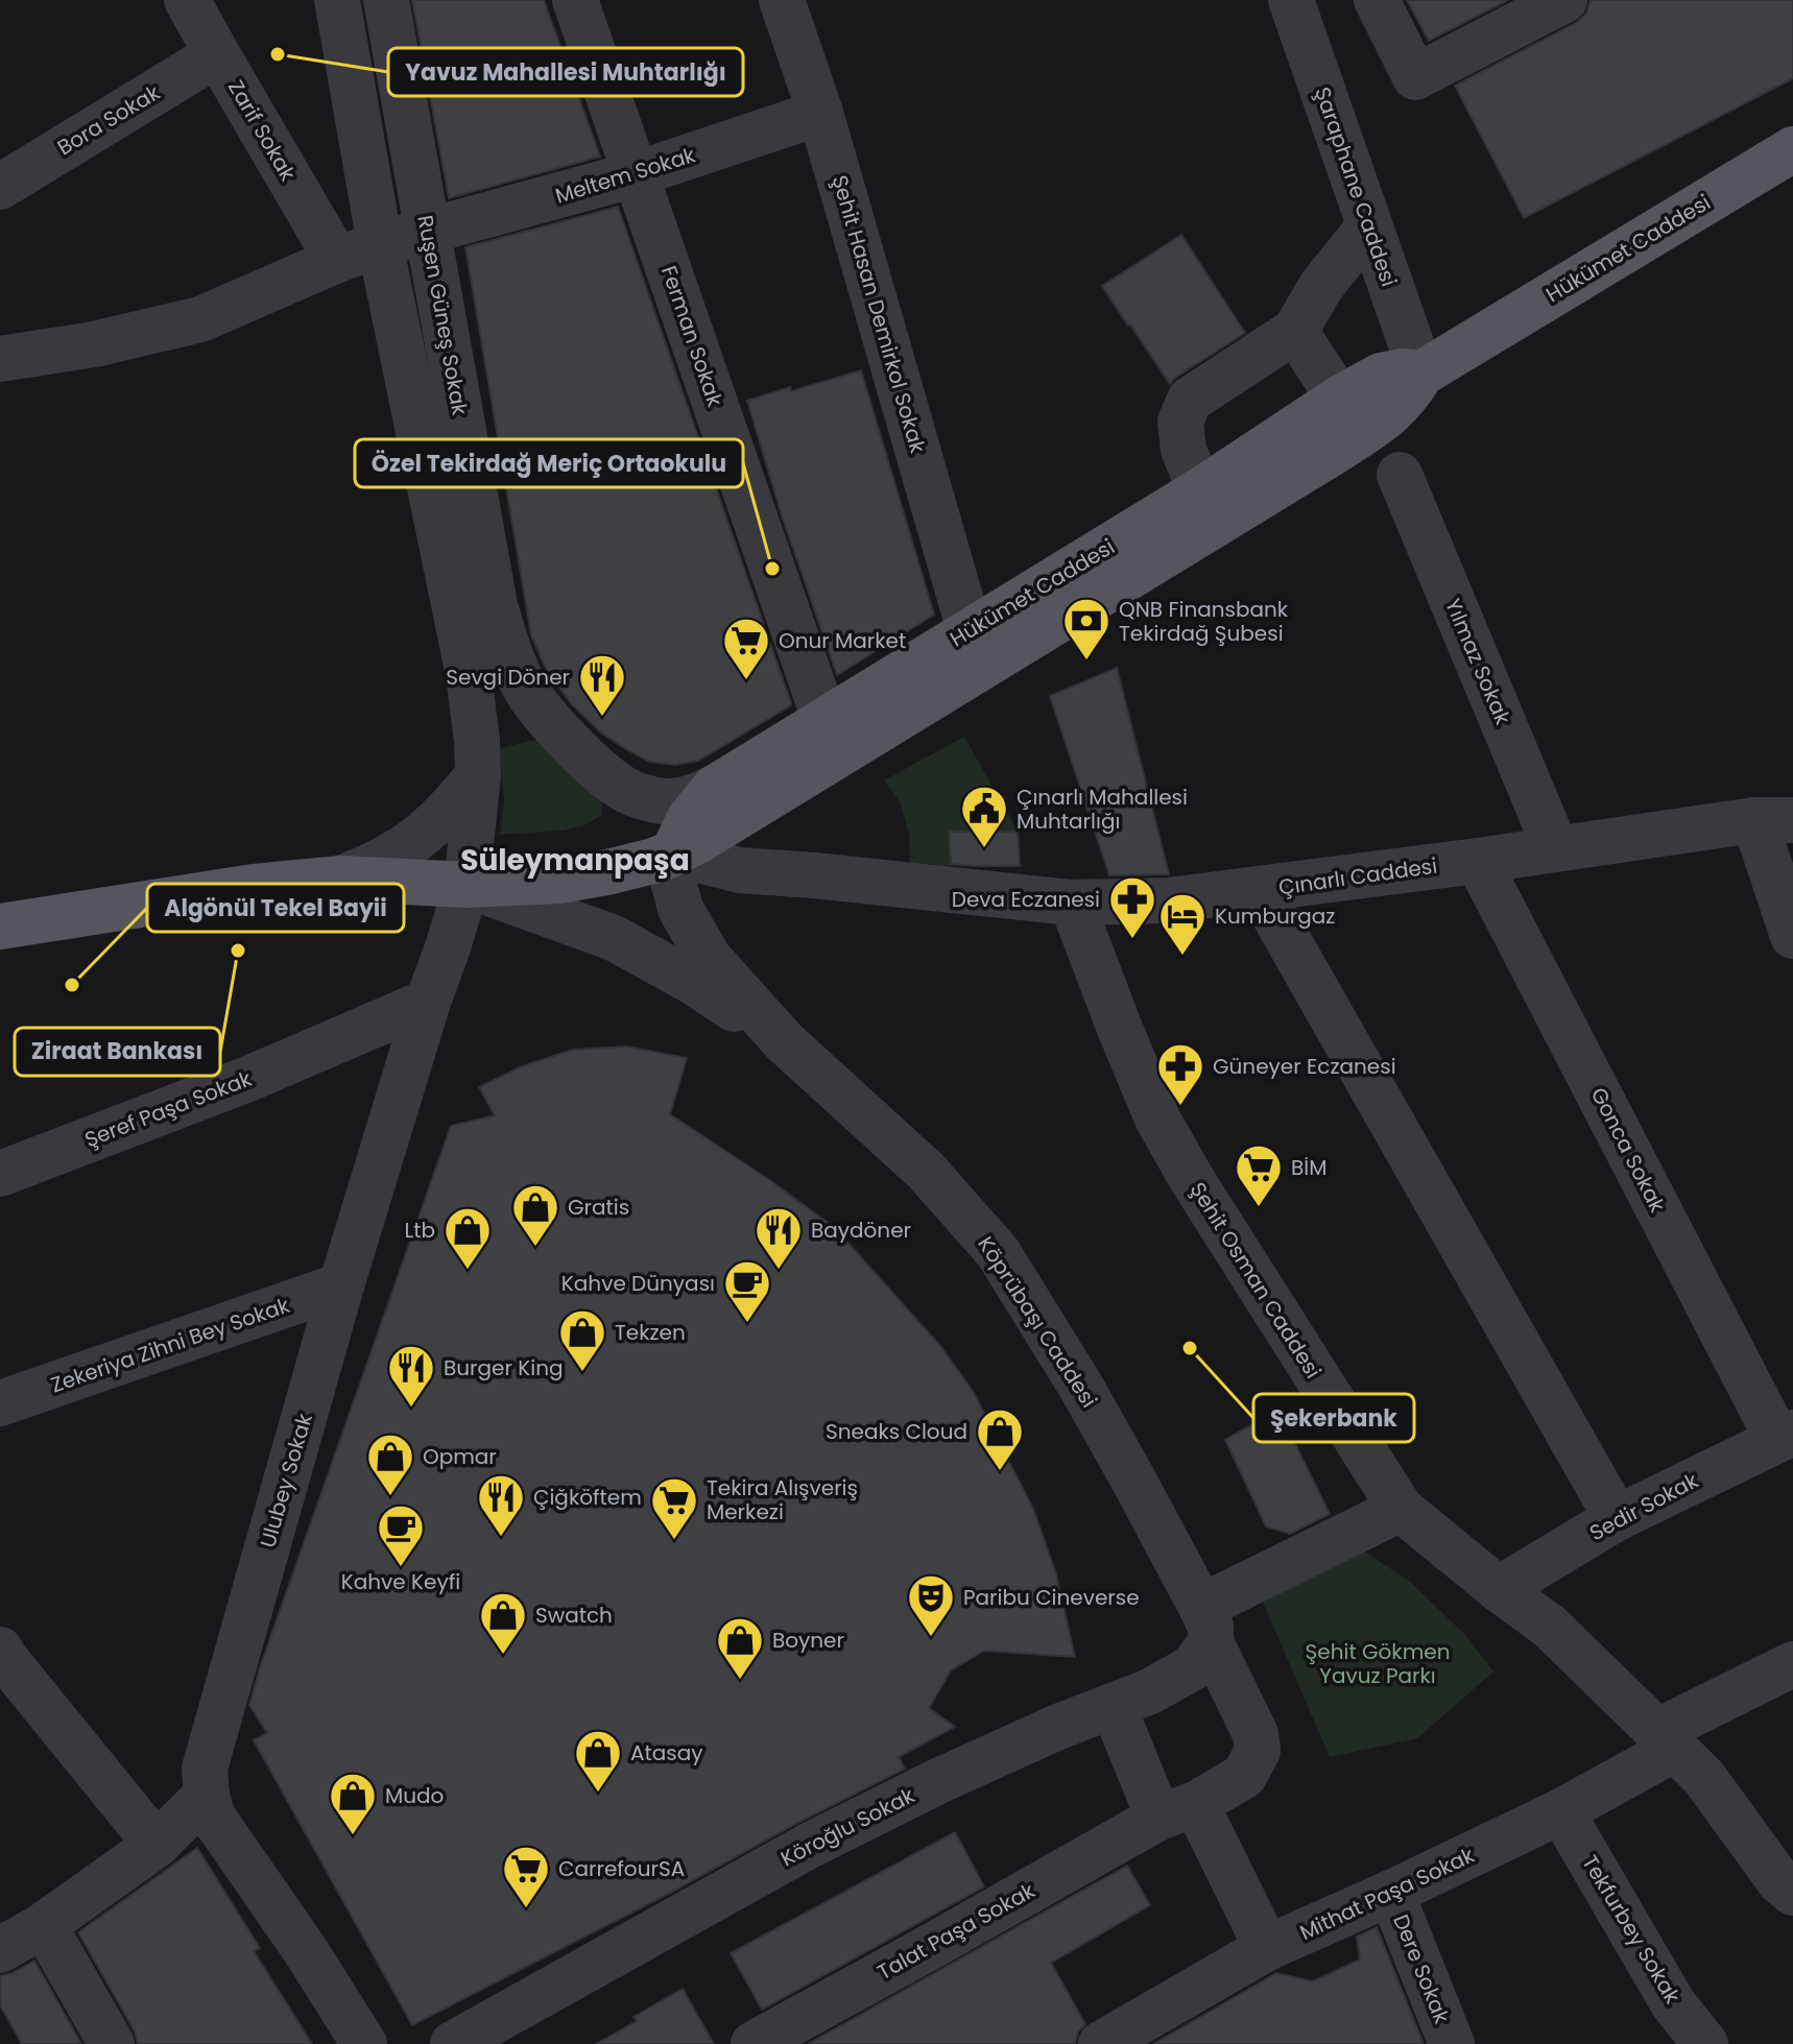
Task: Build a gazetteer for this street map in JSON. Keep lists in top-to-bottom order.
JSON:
{
  "streets": {
    "main road": ["Hükümet Caddesi"],
    "street": [
      "Bora Sokak",
      "Zarif Sokak",
      "Meltem Sokak",
      "Şaraphane Caddesi",
      "Şehit Hasan Demirkol Sokak",
      "Ruşen Güneş Sokak",
      "Ferman Sokak",
      "Yılmaz Sokak",
      "Çınarlı Caddesi",
      "Şeref Paşa Sokak",
      "Gonca Sokak",
      "Şehit Osman Caddesi",
      "Köprübaşı Caddesi",
      "Zekeriya Zihni Bey Sokak",
      "Ulubey Sokak",
      "Sedir Sokak",
      "Köroğlu Sokak",
      "Mithat Paşa Sokak",
      "Tekfurbey Sokak",
      "Talat Paşa Sokak",
      "Dere Sokak"
    ]
  },
  "crossings": [
    ["Bora Sokak", "Zarif Sokak"],
    ["Meltem Sokak", "Şehit Hasan Demirkol Sokak"],
    ["Meltem Sokak", "Ruşen Güneş Sokak"],
    ["Meltem Sokak", "Ferman Sokak"],
    ["Şaraphane Caddesi", "Hükümet Caddesi"],
    ["Hükümet Caddesi", "Şehit Hasan Demirkol Sokak"],
    ["Hükümet Caddesi", "Ruşen Güneş Sokak"],
    ["Hükümet Caddesi", "Ferman Sokak"],
    ["Hükümet Caddesi", "Çınarlı Caddesi"],
    ["Hükümet Caddesi", "Köprübaşı Caddesi"],
    ["Hükümet Caddesi", "Ulubey Sokak"],
    ["Yılmaz Sokak", "Çınarlı Caddesi"],
    ["Çınarlı Caddesi", "Gonca Sokak"],
    ["Çınarlı Caddesi", "Şehit Osman Caddesi"],
    ["Çınarlı Caddesi", "Köprübaşı Caddesi"],
    ["Şeref Paşa Sokak", "Ulubey Sokak"],
    ["Gonca Sokak", "Sedir Sokak"],
    ["Şehit Osman Caddesi", "Sedir Sokak"],
    ["Şehit Osman Caddesi", "Mithat Paşa Sokak"],
    ["Köprübaşı Caddesi", "Ulubey Sokak"],
    ["Köprübaşı Caddesi", "Köroğlu Sokak"],
    ["Köprübaşı Caddesi", "Talat Paşa Sokak"],
    ["Zekeriya Zihni Bey Sokak", "Ulubey Sokak"],
    ["Mithat Paşa Sokak", "Tekfurbey Sokak"],
    ["Mithat Paşa Sokak", "Dere Sokak"]
  ],
  "districts": ["Süleymanpaşa"],
  "parks": ["Şehit Gökmen Yavuz Parkı"],
  "places": {
    "other": [
      "Yavuz Mahallesi Muhtarlığı",
      "Özel Tekirdağ Meriç Ortaokulu",
      "Ziraat Bankası",
      "Algönül Tekel Bayii",
      "Şekerbank"
    ],
    "bank": ["QNB Finansbank Tekirdağ Şubesi"],
    "supermarket": [
      "Onur Market",
      "BİM",
      "Tekira Alışveriş Merkezi",
      "CarrefourSA"
    ],
    "restaurant": [
      "Sevgi Döner",
      "Baydöner",
      "Burger King",
      "Çiğköftem"
    ],
    "public building": ["Çınarlı Mahallesi Muhtarlığı"],
    "pharmacy": ["Deva Eczanesi", "Güneyer Eczanesi"],
    "hotel": ["Kumburgaz"],
    "shop": [
      "Gratis",
      "Ltb",
      "Tekzen",
      "Sneaks Cloud",
      "Opmar",
      "Swatch",
      "Boyner",
      "Atasay",
      "Mudo"
    ],
    "cafe": ["Kahve Dünyası", "Kahve Keyfi"],
    "theatre": ["Paribu Cineverse"]
  }
}
